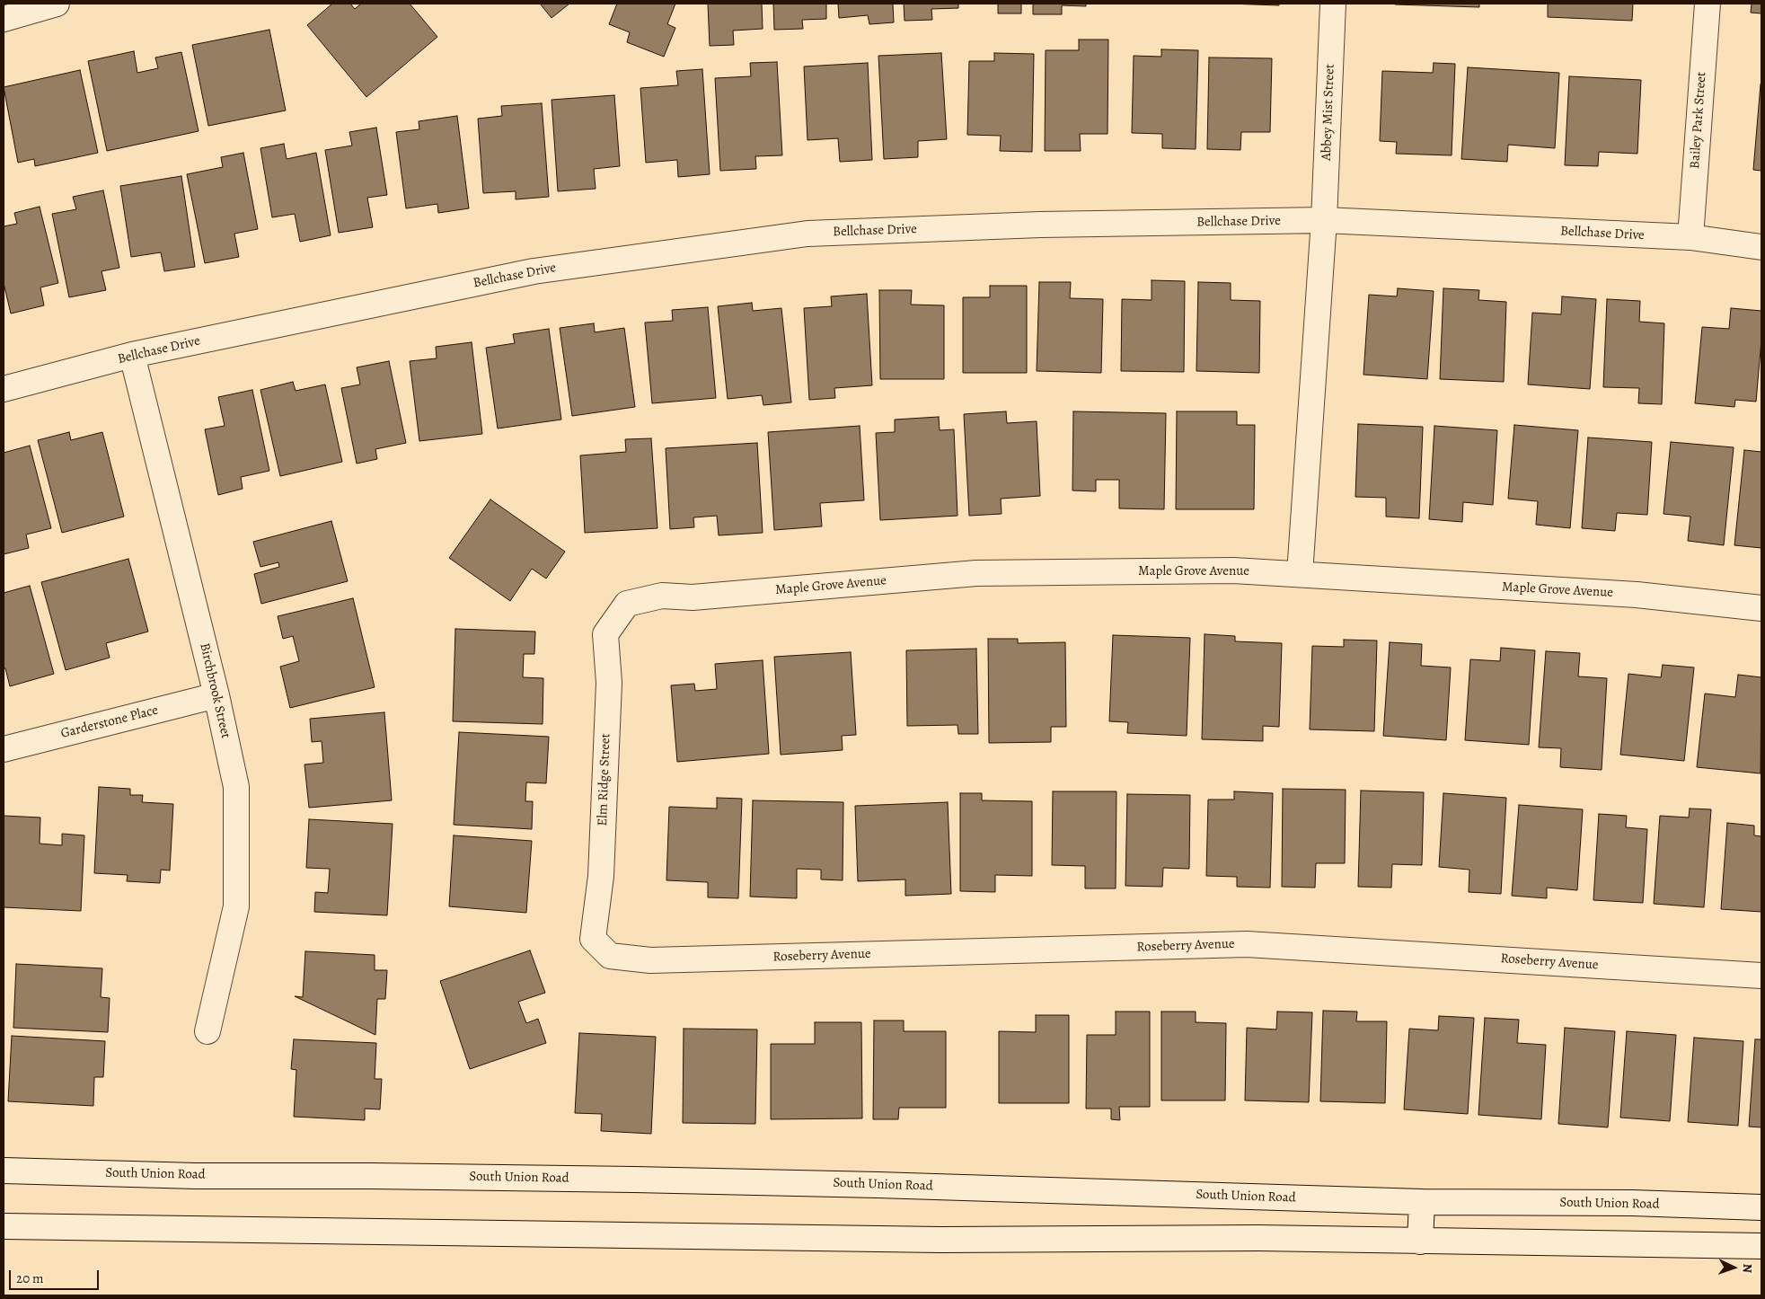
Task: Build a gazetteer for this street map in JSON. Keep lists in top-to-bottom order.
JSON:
{
  "streets": {
    "street": [
      "Abbey Mist Street",
      "Bailey Park Street",
      "Bellchase Drive",
      "Maple Grove Avenue",
      "Birchbrook Street",
      "Garderstone Place",
      "Elm Ridge Street",
      "Roseberry Avenue",
      "South Union Road"
    ]
  },
  "crossings": [
    ["Abbey Mist Street", "Bellchase Drive"],
    ["Abbey Mist Street", "Maple Grove Avenue"],
    ["Bailey Park Street", "Bellchase Drive"],
    ["Bellchase Drive", "Birchbrook Street"],
    ["Maple Grove Avenue", "Elm Ridge Street"],
    ["Birchbrook Street", "Garderstone Place"],
    ["Elm Ridge Street", "Roseberry Avenue"]
  ],
  "scale_bar": "20 m",
  "north": "right"
}
